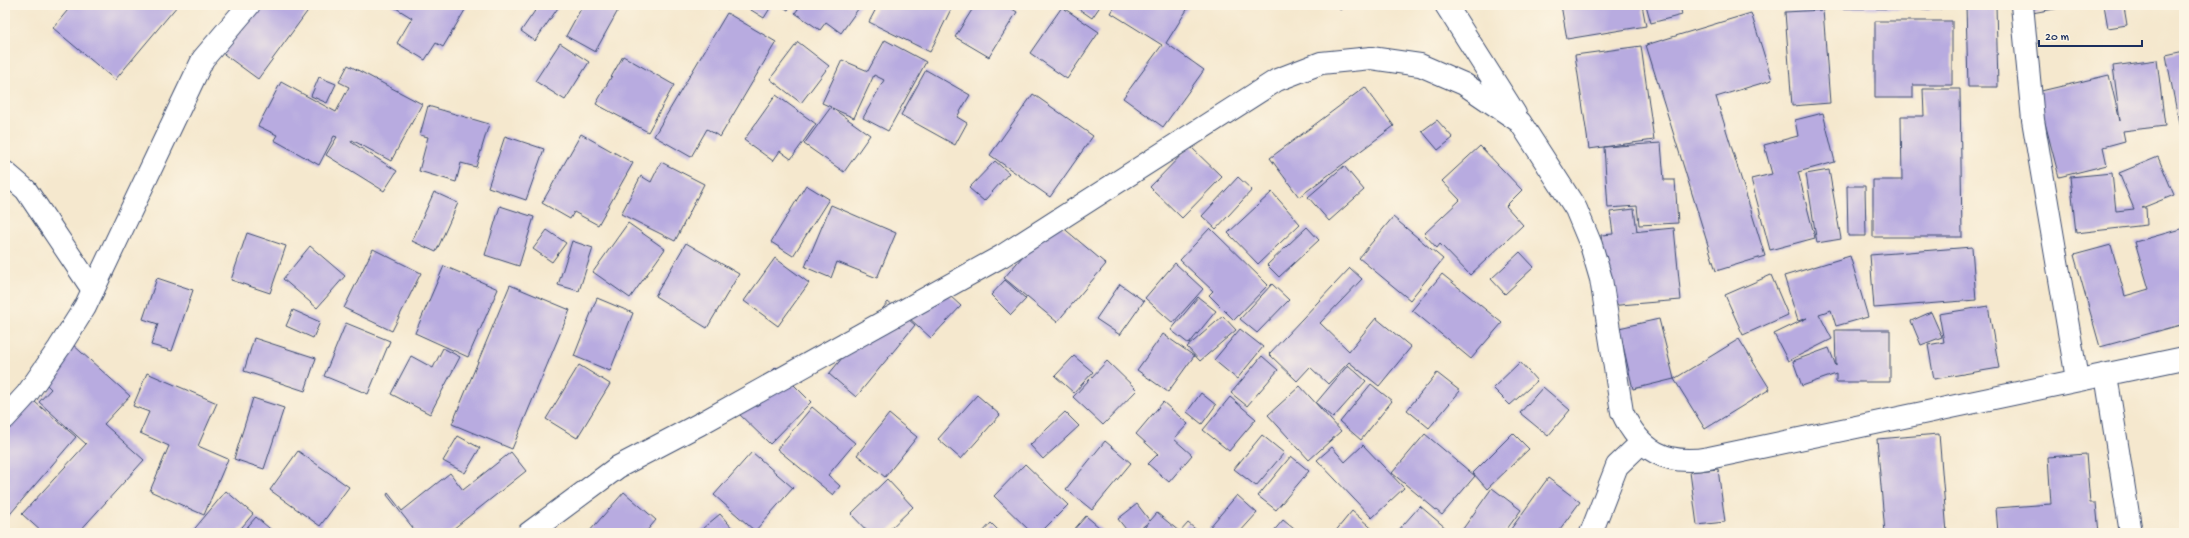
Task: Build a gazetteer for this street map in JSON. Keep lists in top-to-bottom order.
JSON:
{
  "scale_bar": "20 m"
}
